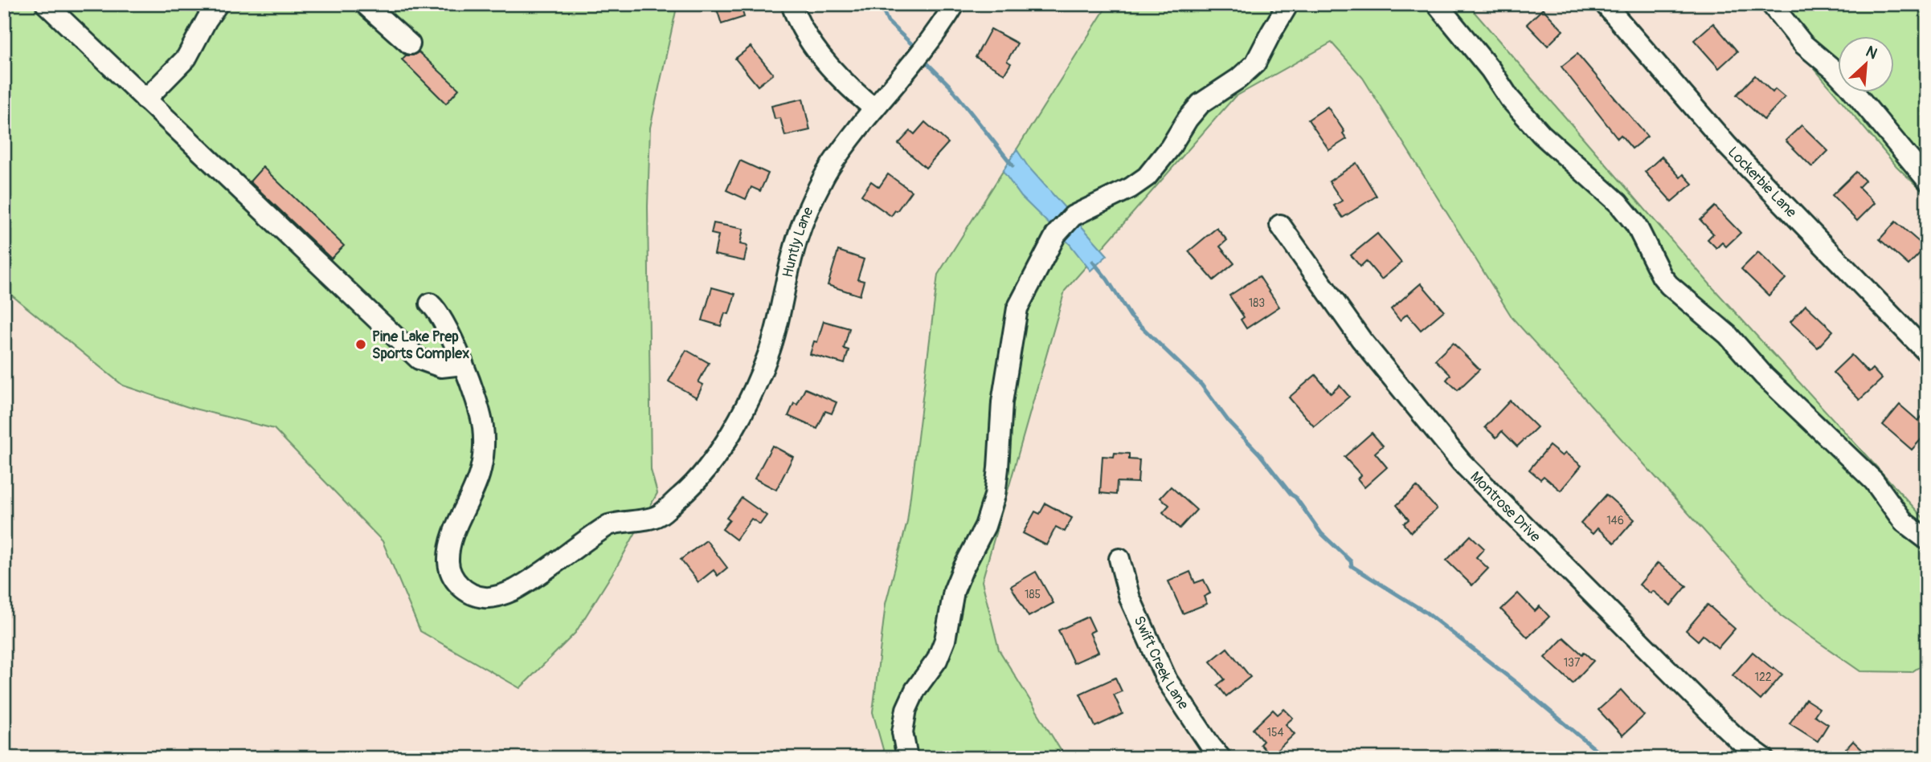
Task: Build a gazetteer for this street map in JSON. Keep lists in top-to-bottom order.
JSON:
{
  "streets": {
    "street": [
      "Lockerbie Lane",
      "Huntly Lane",
      "Montrose Drive",
      "Swift Creek Lane"
    ]
  },
  "places": ["Pine Lake Prep Sports Complex"],
  "house_numbers": [
    "183",
    "146",
    "185",
    "137",
    "122",
    "154"
  ],
  "north": "top right"
}
